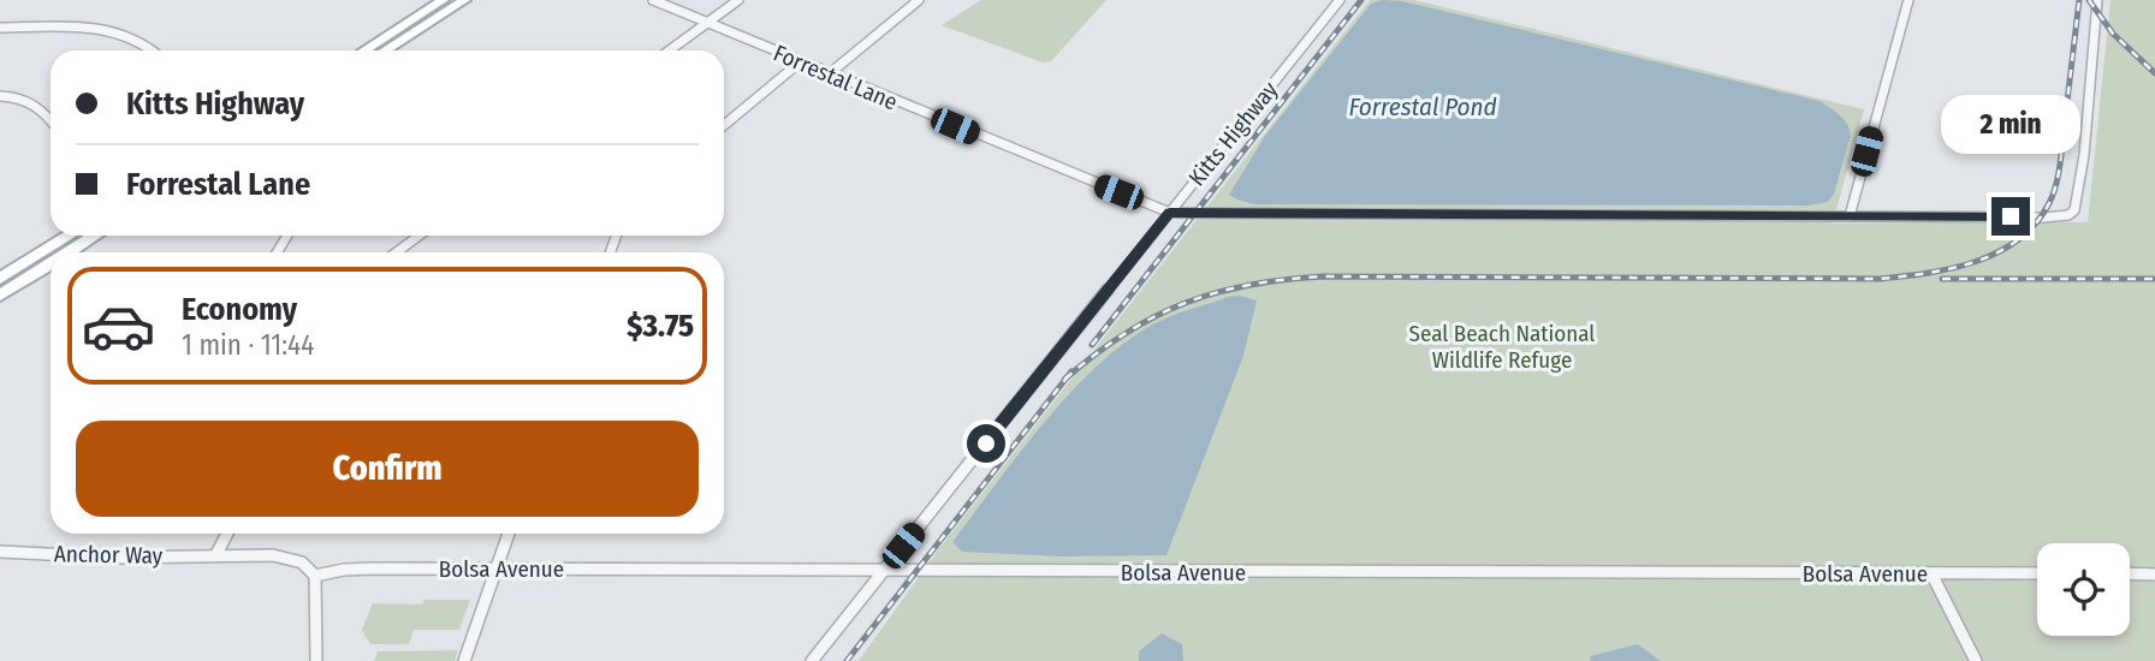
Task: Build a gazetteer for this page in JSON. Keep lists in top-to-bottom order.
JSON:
{
  "streets": {
    "street": [
      "Forrestal Lane",
      "Kitts Highway",
      "Anchor Way",
      "Bolsa Avenue"
    ]
  },
  "crossings": [
    ["Forrestal Lane", "Kitts Highway"],
    ["Kitts Highway", "Bolsa Avenue"],
    ["Anchor Way", "Bolsa Avenue"]
  ],
  "water": ["Forrestal Pond"],
  "parks": ["Seal Beach National Wildlife Refuge"],
  "page": {
    "banner": ["Kitts Highway", "Forrestal Lane"],
    "bubble": "2 min",
    "list": [
      {
        "name": "Economy",
        "note": "1 min · 11:44",
        "value": "$3.75"
      }
    ],
    "buttons": "Confirm"
  }
}
